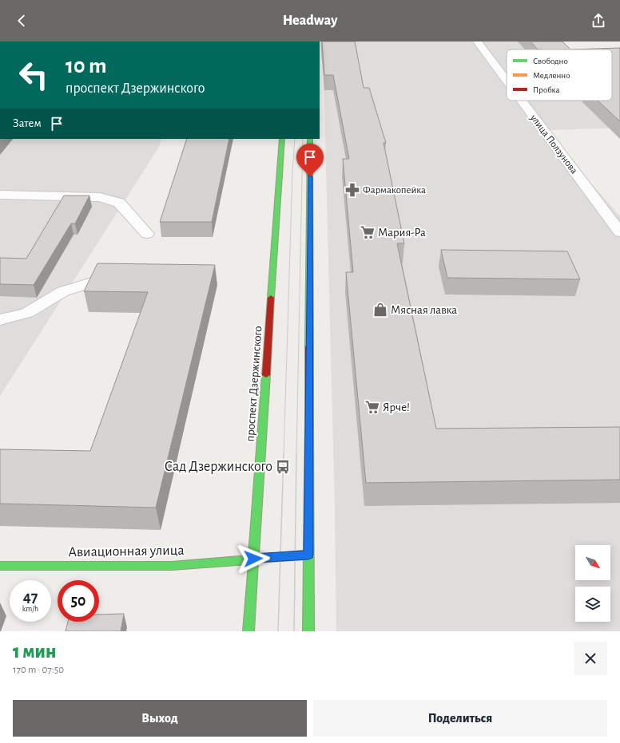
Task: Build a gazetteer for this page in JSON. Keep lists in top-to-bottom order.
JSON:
{
  "streets": {
    "main road": ["проспект Дзержинского", "Авиационная улица"],
    "street": ["улица Ползунова"]
  },
  "crossings": [
    ["проспект Дзержинского", "Авиационная улица"]
  ],
  "places": {
    "pharmacy": ["Фармакопейка"],
    "supermarket": ["Мария-Ра", "Ярче!"],
    "shop": ["Мясная лавка"],
    "bus stop": ["Сад Дзержинского"]
  },
  "legend": ["Свободно", "Медленно", "Пробка"],
  "north": "bottom right",
  "page": {
    "header": "Headway",
    "turn": ["10 m", "проспект Дзержинского"],
    "then": "Затем",
    "speed": "47 km/h",
    "limit": "50",
    "heading": ["1 мин", "170 m · 07:50"],
    "buttons": ["Выход", "Поделиться"]
  }
}
